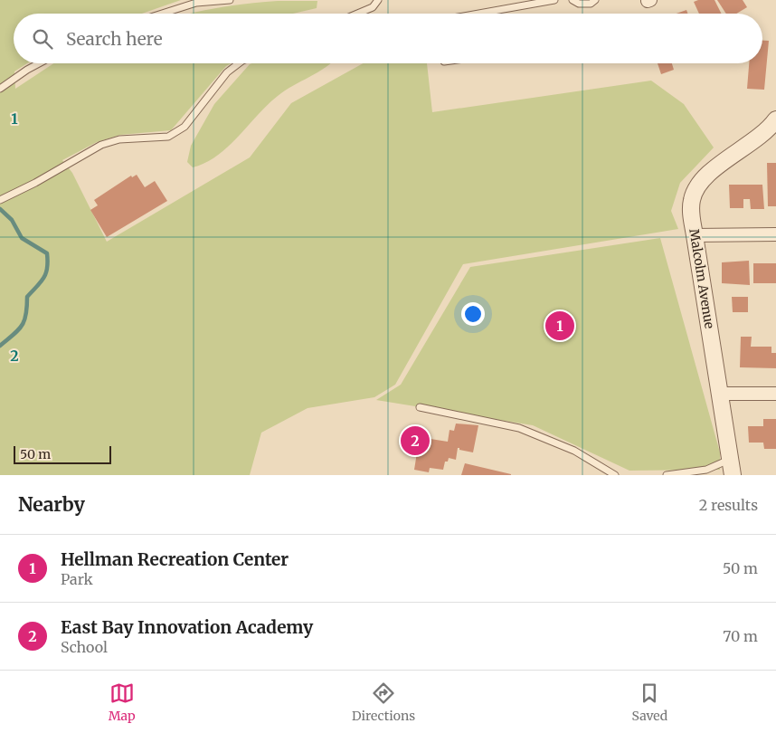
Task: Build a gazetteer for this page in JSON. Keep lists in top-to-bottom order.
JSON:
{
  "streets": {
    "street": ["Malcolm Avenue"]
  },
  "scale_bar": "50 m",
  "page": {
    "search": "Search here",
    "pins": ["1", "2"],
    "scale": "50 m",
    "heading": ["Nearby", "2 results"],
    "list": [
      {
        "mark": "1",
        "name": "Hellman Recreation Center",
        "note": "Park",
        "value": "50 m"
      },
      {
        "mark": "2",
        "name": "East Bay Innovation Academy",
        "note": "School",
        "value": "70 m"
      }
    ],
    "nav": ["Map", "Directions", "Saved"]
  },
  "grid": {
    "rows": ["1", "2"]
  }
}
